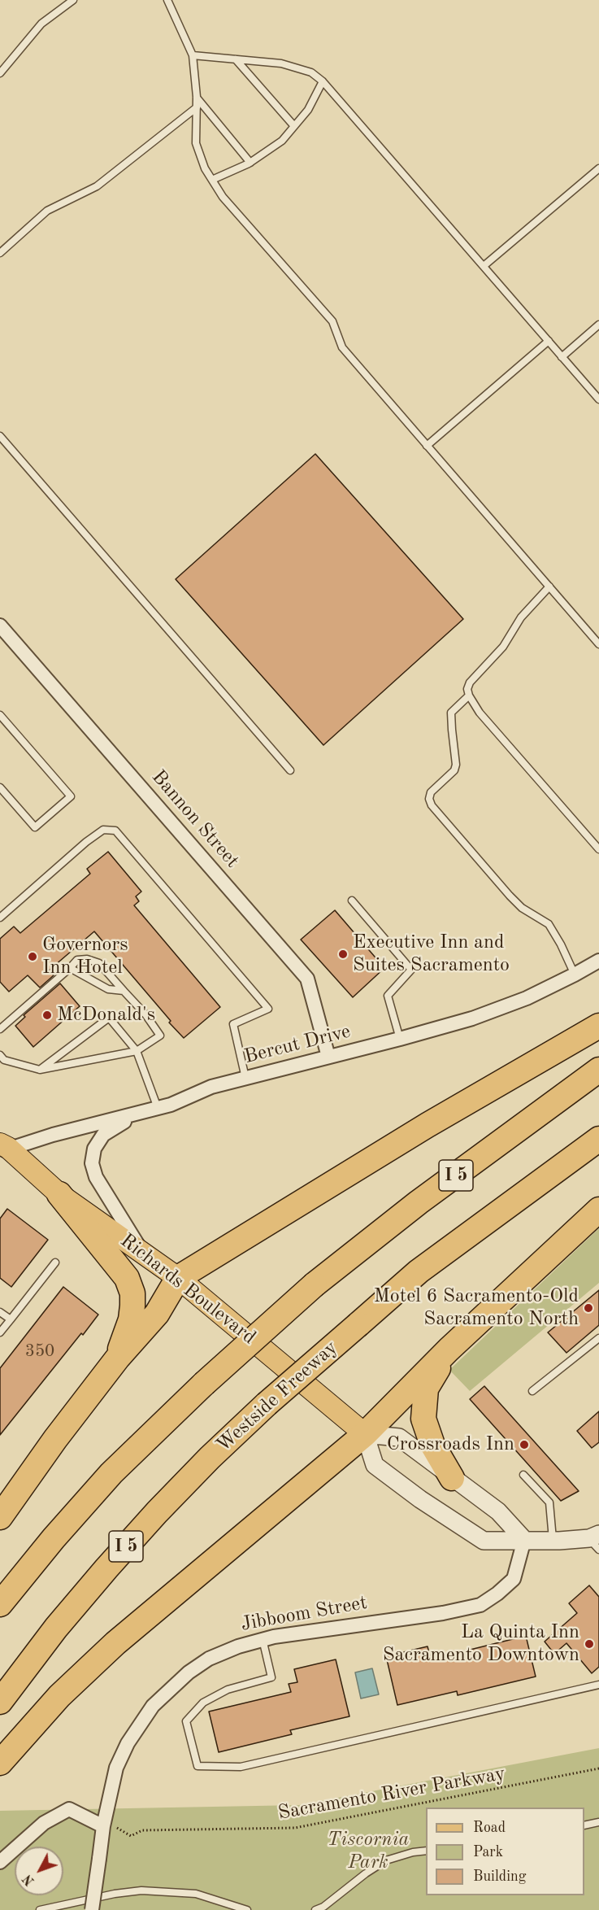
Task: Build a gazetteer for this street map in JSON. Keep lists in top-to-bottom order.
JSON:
{
  "streets": {
    "highway": ["I 5", "Westside Freeway"],
    "main road": ["Richards Boulevard"],
    "street": ["Bannon Street", "Bercut Drive", "Jibboom Street"],
    "path": ["Sacramento River Parkway"]
  },
  "crossings": [
    ["Bannon Street", "Bercut Drive"],
    ["Bercut Drive", "Richards Boulevard"],
    ["Jibboom Street", "Sacramento River Parkway"]
  ],
  "parks": ["Tiscornia Park"],
  "places": [
    "Executive Inn and Suites Sacramento",
    "Governors Inn Hotel",
    "McDonald's",
    "Motel 6 Sacramento-Old Sacramento North",
    "Crossroads Inn",
    "La Quinta Inn Sacramento Downtown"
  ],
  "house_numbers": ["350"],
  "legend": ["Road", "Park", "Building"],
  "north": "bottom left"
}
